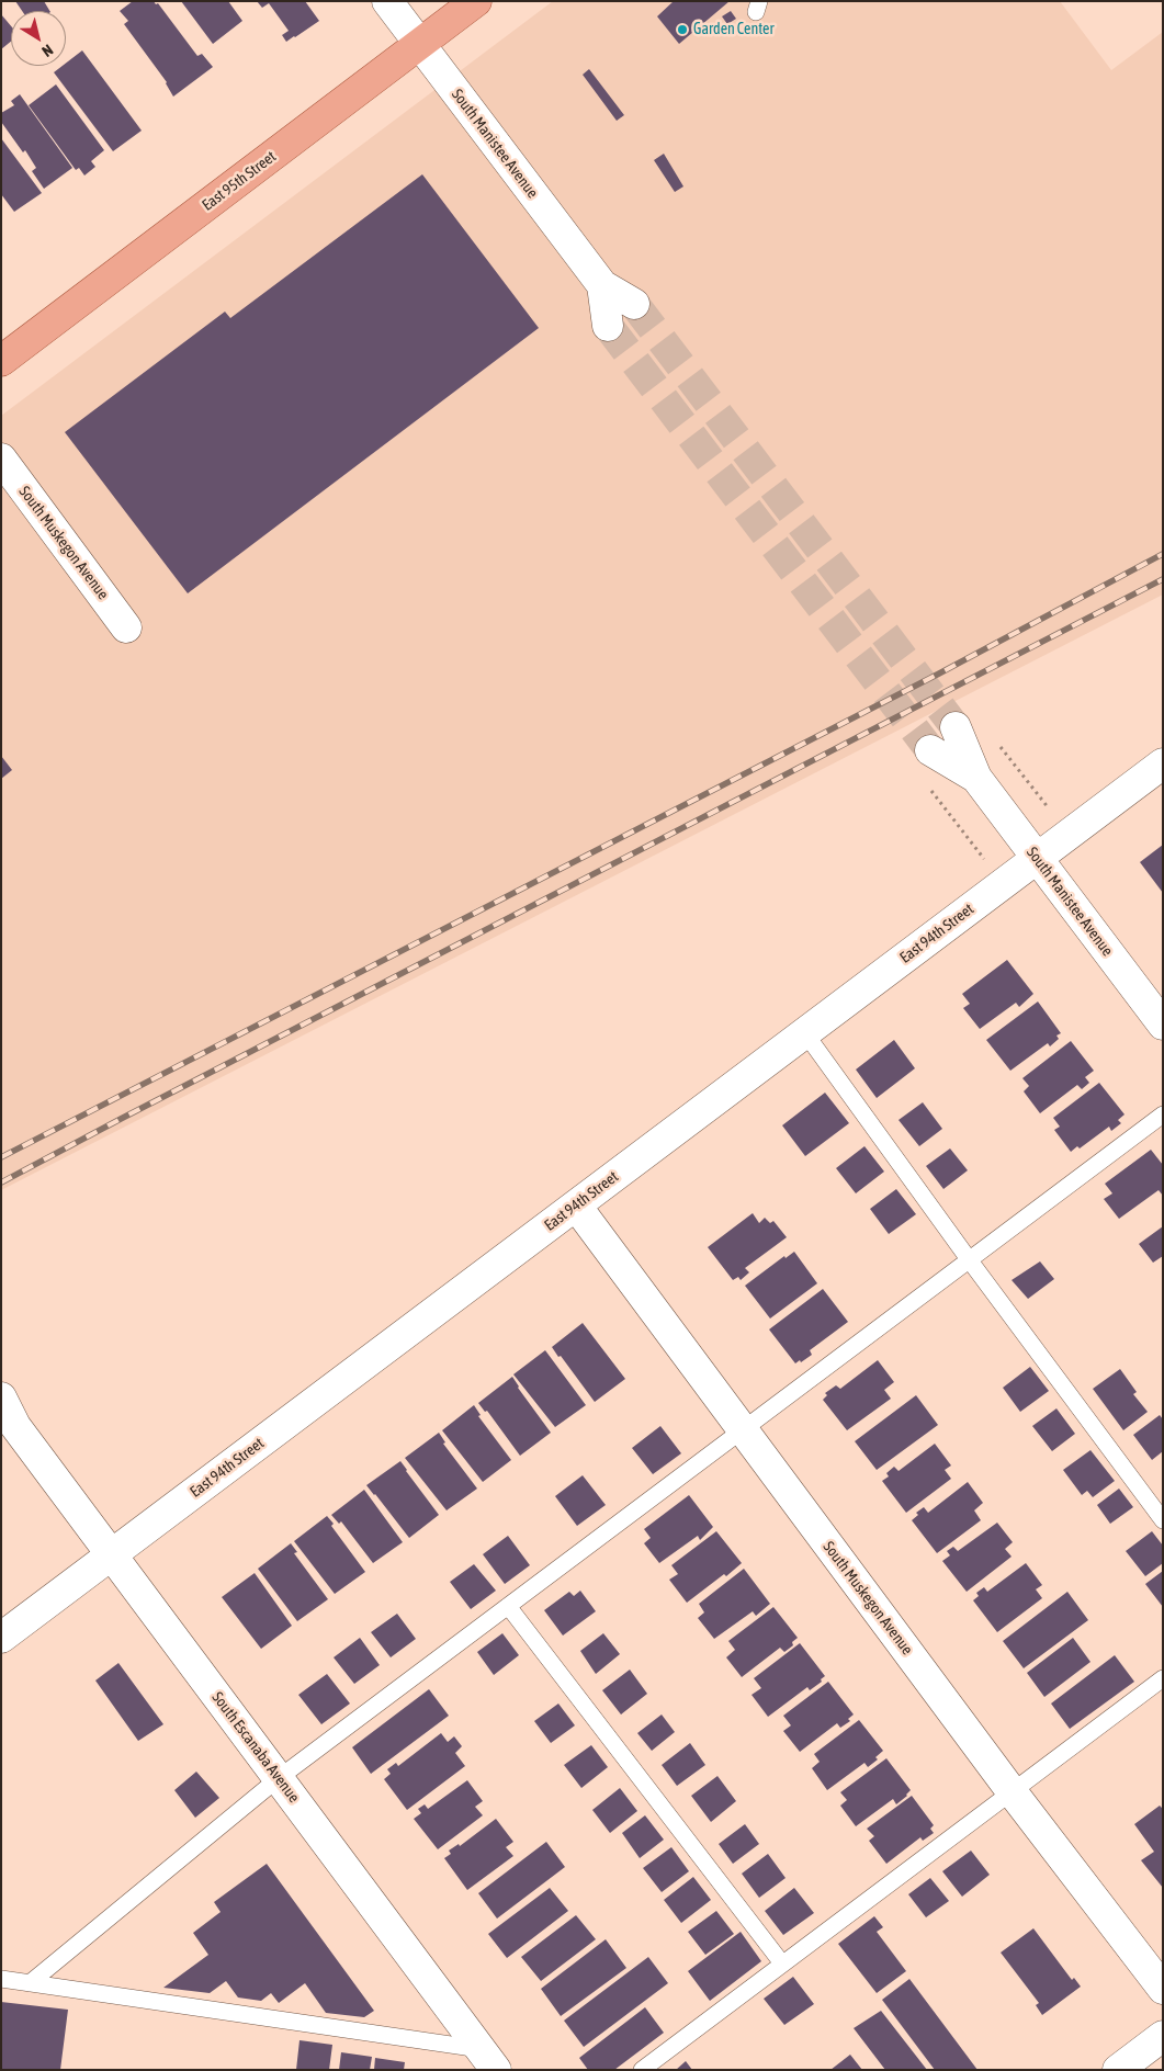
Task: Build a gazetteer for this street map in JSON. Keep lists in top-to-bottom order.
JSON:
{
  "streets": {
    "main road": ["East 95th Street"],
    "street": [
      "South Manistee Avenue",
      "South Muskegon Avenue",
      "East 94th Street",
      "South Escanaba Avenue"
    ]
  },
  "crossings": [
    ["South Manistee Avenue", "East 95th Street"],
    ["South Manistee Avenue", "East 94th Street"],
    ["South Muskegon Avenue", "East 94th Street"],
    ["East 94th Street", "South Escanaba Avenue"]
  ],
  "places": ["Garden Center"],
  "north": "bottom right"
}
